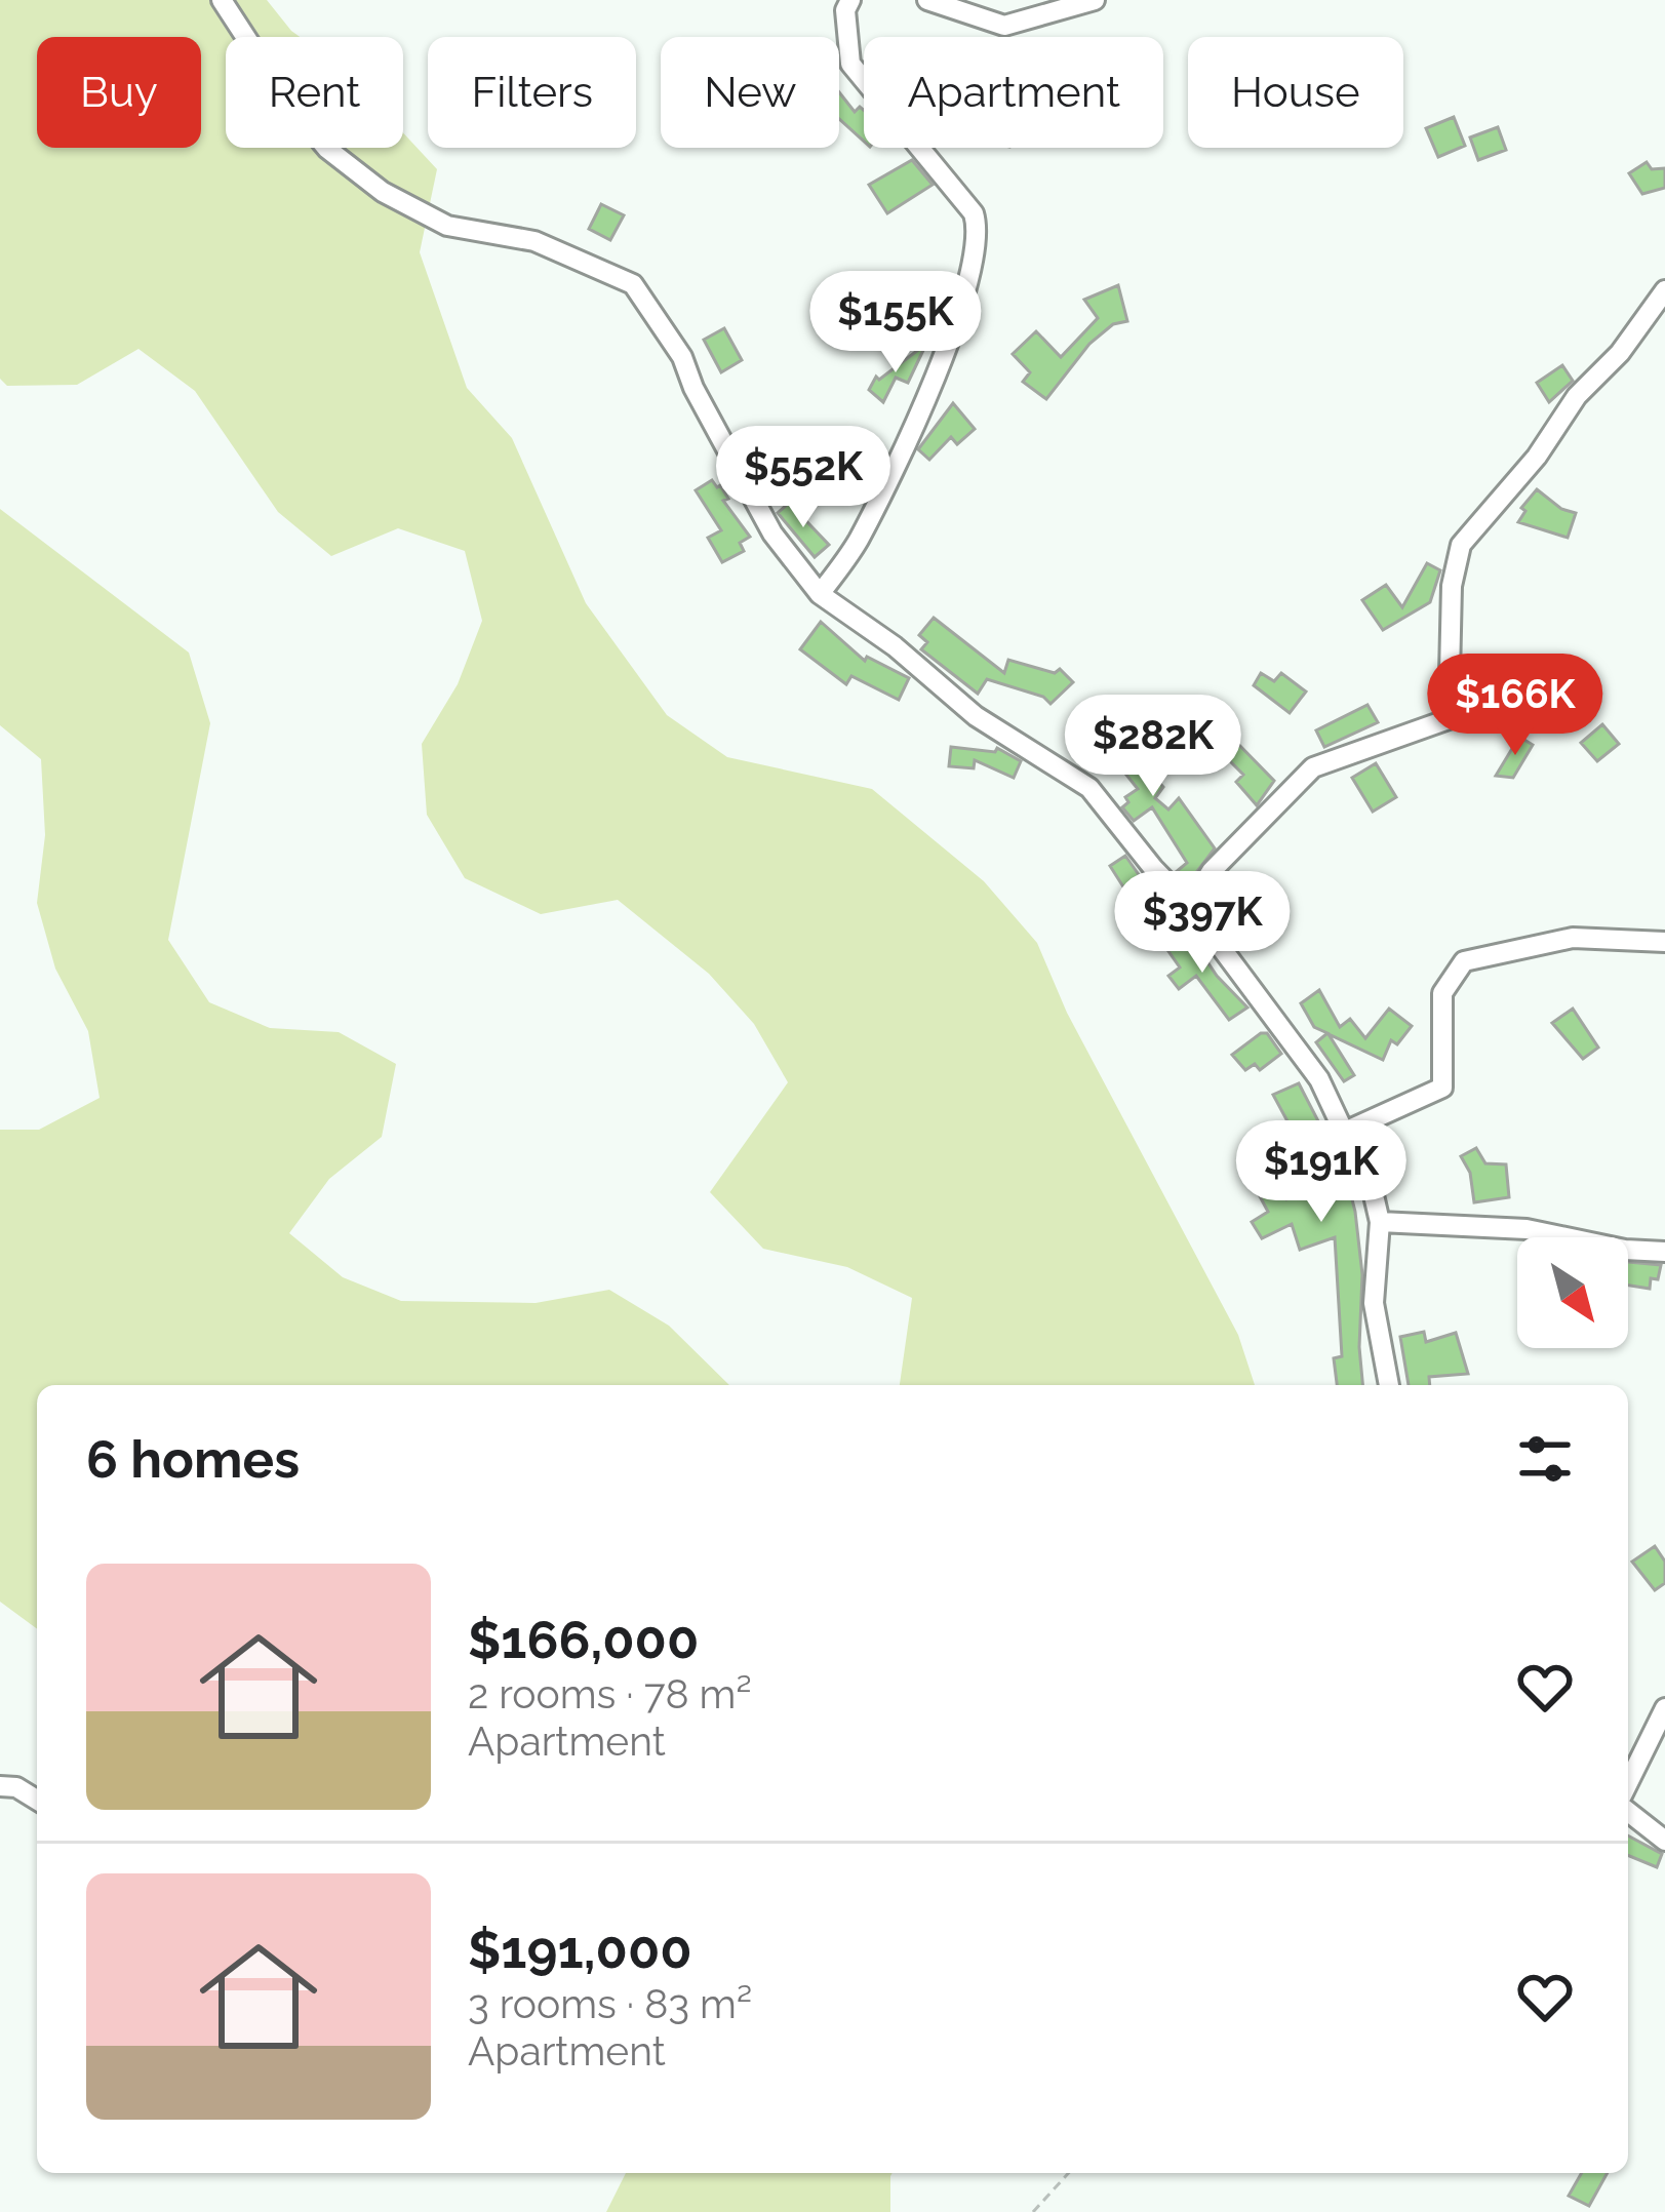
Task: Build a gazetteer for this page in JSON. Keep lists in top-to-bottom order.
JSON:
{
  "north": "bottom right",
  "page": {
    "chip": [
      "Buy",
      "Rent",
      "Filters",
      "New",
      "Apartment",
      "House"
    ],
    "price": [
      "$155K",
      "$552K",
      "$166K",
      "$282K",
      "$397K",
      "$191K"
    ],
    "heading": "6 homes",
    "list": [
      {
        "name": "$166,000",
        "note": "2 rooms · 78 m² · Apartment"
      },
      {
        "name": "$191,000",
        "note": "3 rooms · 83 m² · Apartment"
      }
    ]
  }
}
